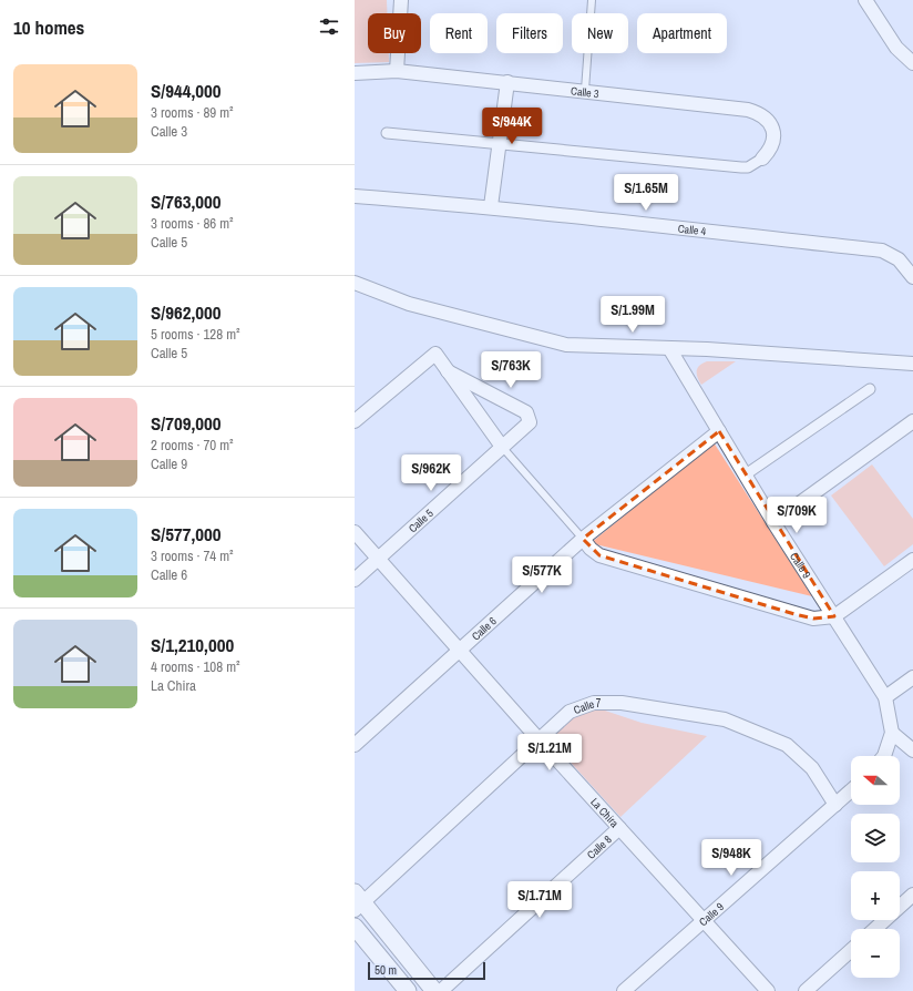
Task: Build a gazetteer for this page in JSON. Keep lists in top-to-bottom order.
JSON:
{
  "streets": {
    "street": [
      "Calle 3",
      "Calle 4",
      "Calle 5",
      "Calle 9",
      "Calle 6",
      "Calle 7",
      "La Chira",
      "Calle 8"
    ]
  },
  "crossings": [
    ["Calle 5", "La Chira"],
    ["Calle 9", "Calle 6"],
    ["Calle 9", "Calle 7"],
    ["Calle 9", "La Chira"],
    ["Calle 6", "La Chira"],
    ["Calle 7", "La Chira"],
    ["La Chira", "Calle 8"]
  ],
  "scale_bar": "50 m",
  "north": "left",
  "page": {
    "heading": "10 homes",
    "chip": [
      "Buy",
      "Rent",
      "Filters",
      "New",
      "Apartment"
    ],
    "list": [
      {
        "name": "S/944,000",
        "note": "3 rooms · 89 m² · Calle 3"
      },
      {
        "name": "S/763,000",
        "note": "3 rooms · 86 m² · Calle 5"
      },
      {
        "name": "S/962,000",
        "note": "5 rooms · 128 m² · Calle 5"
      },
      {
        "name": "S/709,000",
        "note": "2 rooms · 70 m² · Calle 9"
      },
      {
        "name": "S/577,000",
        "note": "3 rooms · 74 m² · Calle 6"
      },
      {
        "name": "S/1,210,000",
        "note": "4 rooms · 108 m² · La Chira"
      }
    ],
    "price": [
      "S/944K",
      "S/1.65M",
      "S/1.99M",
      "S/763K",
      "S/962K",
      "S/709K",
      "S/577K",
      "S/1.21M",
      "S/948K",
      "S/1.71M"
    ],
    "map_buttons": ["+", "−"],
    "scale": "50 m"
  }
}
